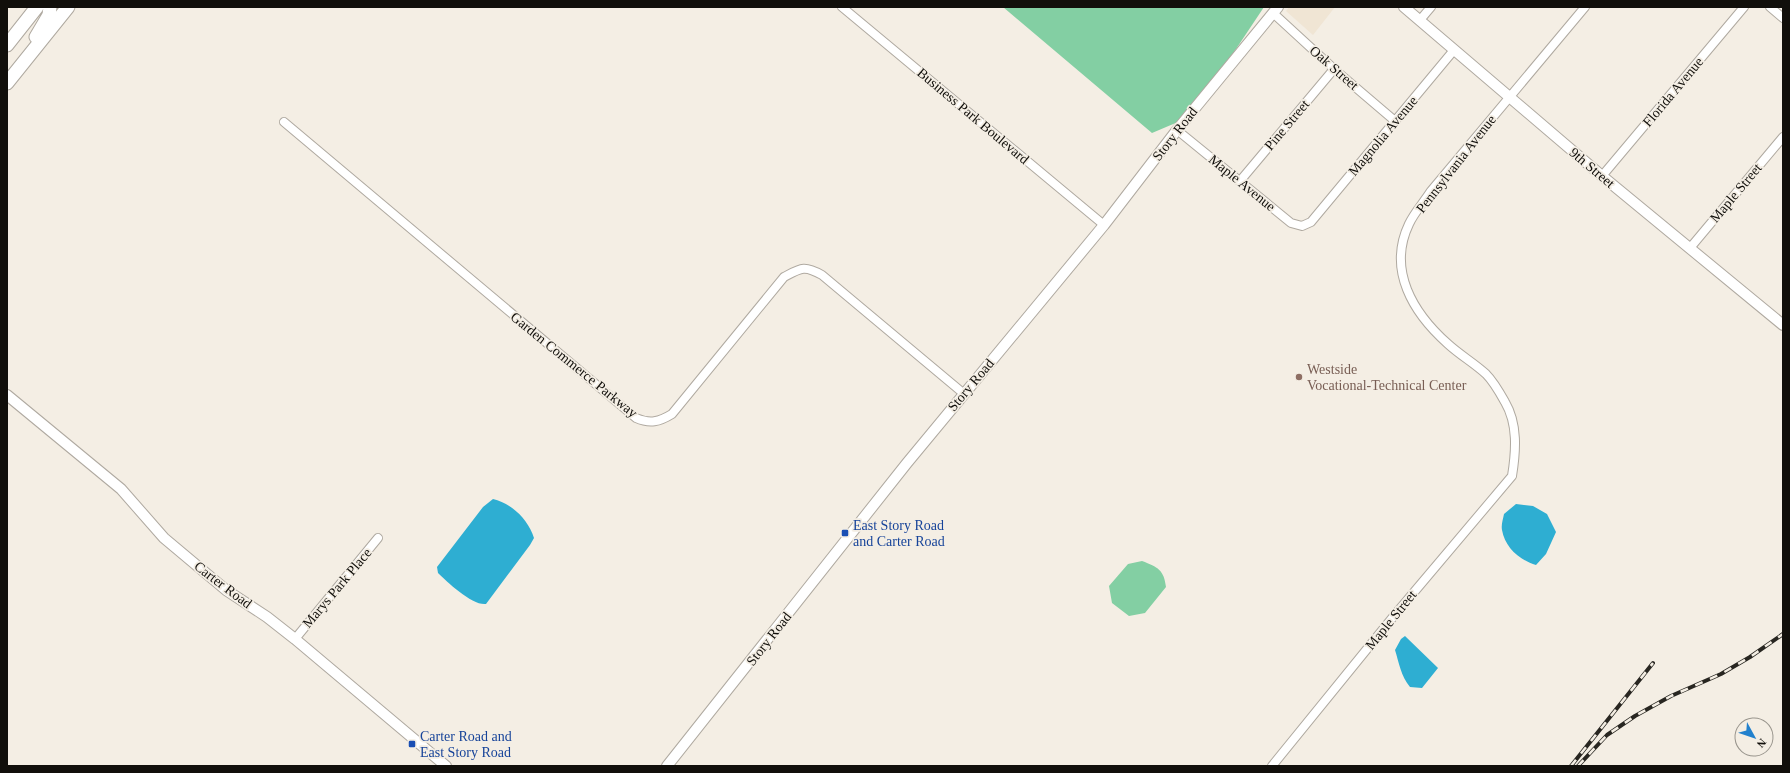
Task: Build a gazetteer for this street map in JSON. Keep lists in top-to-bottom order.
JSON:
{
  "streets": {
    "street": [
      "Oak Street",
      "Florida Avenue",
      "Business Park Boulevard",
      "Pine Street",
      "Story Road",
      "Magnolia Avenue",
      "Pennsylvania Avenue",
      "9th Street",
      "Maple Avenue",
      "Maple Street",
      "Garden Commerce Parkway",
      "Carter Road",
      "Marys Park Place"
    ]
  },
  "crossings": [
    ["Oak Street", "Pine Street"],
    ["Oak Street", "Story Road"],
    ["Oak Street", "Magnolia Avenue"],
    ["Florida Avenue", "9th Street"],
    ["Business Park Boulevard", "Story Road"],
    ["Pine Street", "Maple Avenue"],
    ["Story Road", "Maple Avenue"],
    ["Story Road", "Garden Commerce Parkway"],
    ["Magnolia Avenue", "9th Street"],
    ["Magnolia Avenue", "Maple Avenue"],
    ["Pennsylvania Avenue", "9th Street"],
    ["Pennsylvania Avenue", "Maple Street"],
    ["9th Street", "Maple Street"],
    ["Carter Road", "Marys Park Place"]
  ],
  "places": {
    "other": ["Westside Vocational-Technical Center"],
    "transit": ["East Story Road and Carter Road", "Carter Road and East Story Road"]
  },
  "north": "bottom right"
}
